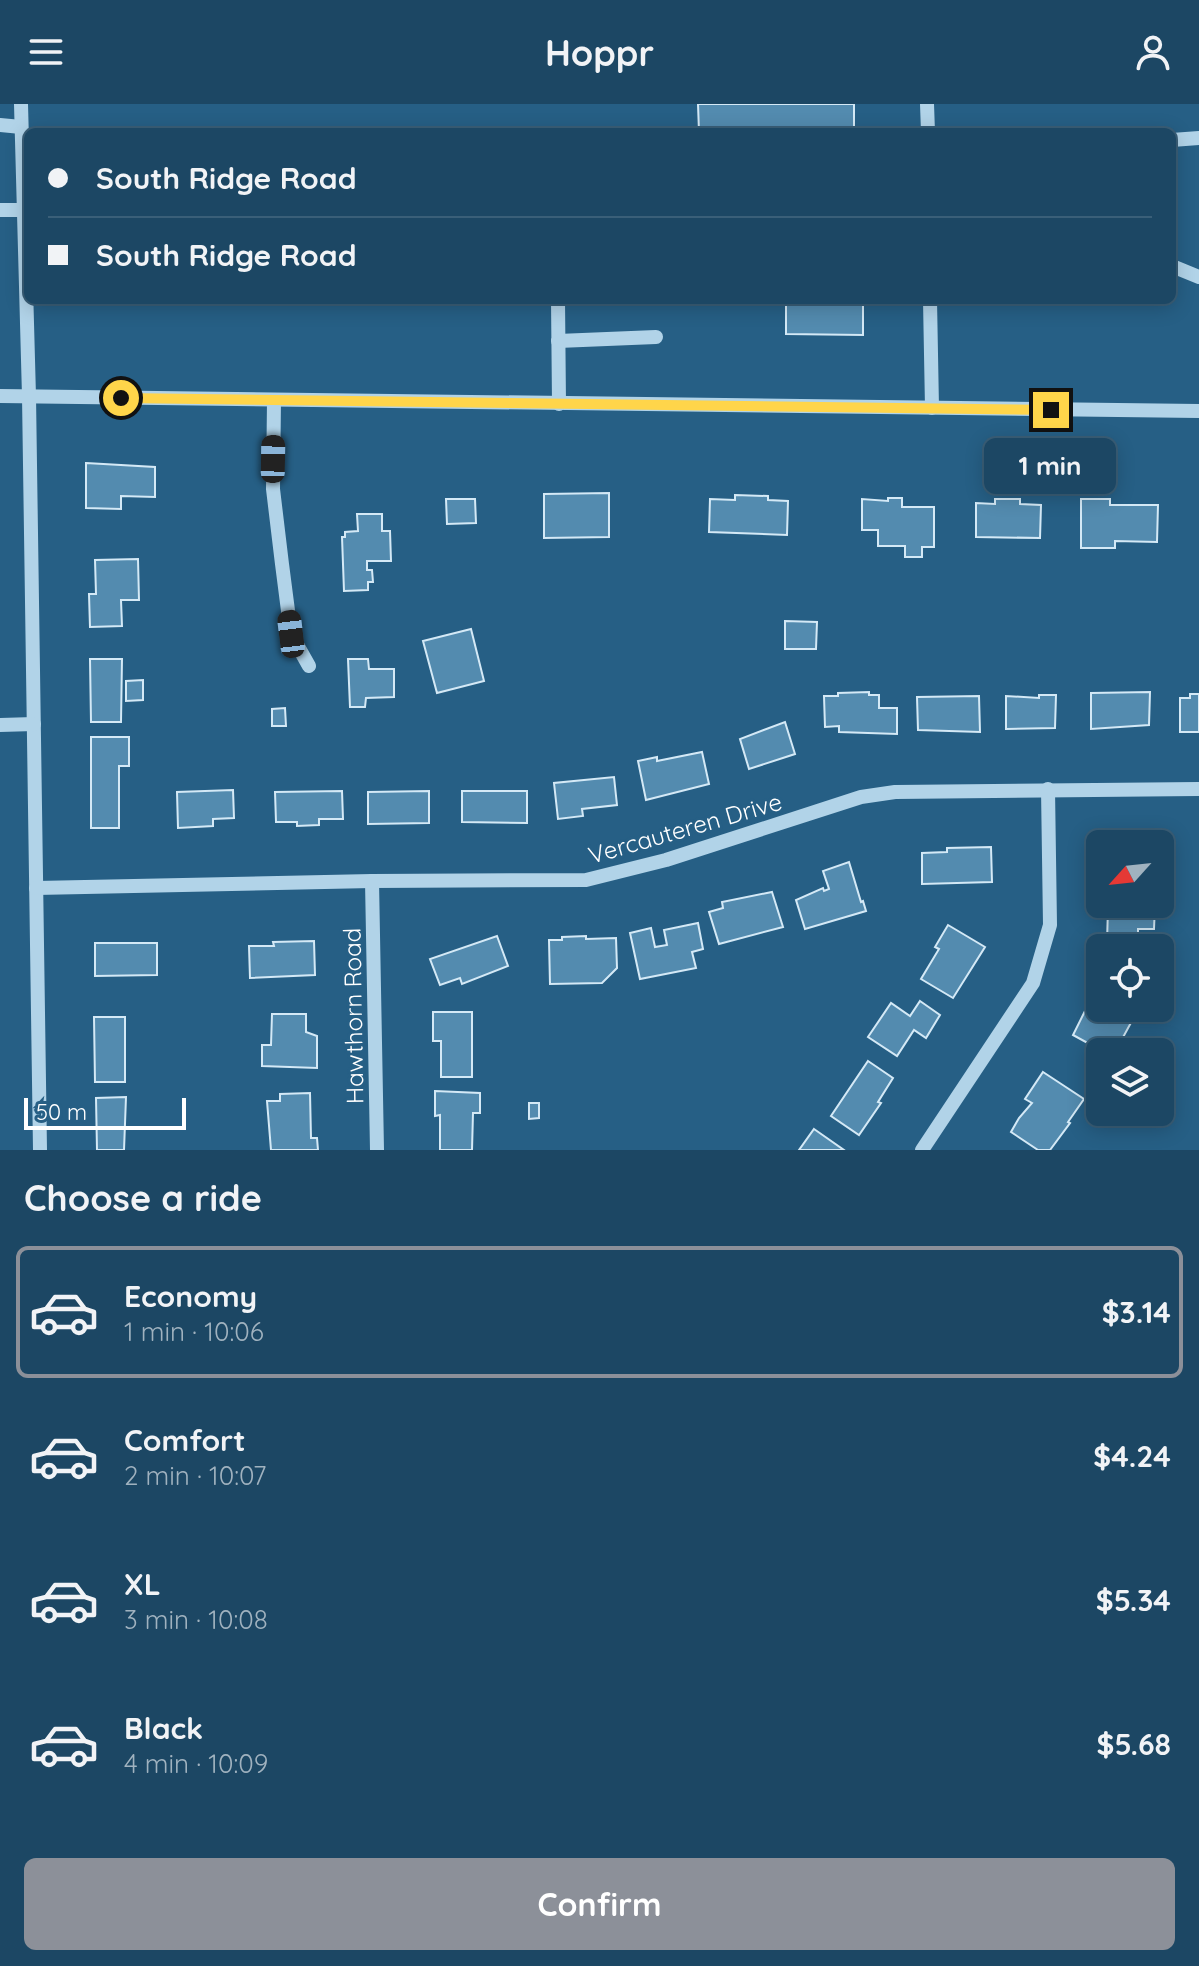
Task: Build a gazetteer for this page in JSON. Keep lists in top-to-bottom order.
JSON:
{
  "streets": {
    "street": ["Vercauteren Drive", "Hawthorn Road"]
  },
  "crossings": [
    ["Vercauteren Drive", "Hawthorn Road"]
  ],
  "scale_bar": "50 m",
  "north": "bottom left",
  "page": {
    "header": "Hoppr",
    "banner": ["South Ridge Road", "South Ridge Road"],
    "bubble": "1 min",
    "scale": "50 m",
    "heading": "Choose a ride",
    "list": [
      {
        "name": "Economy",
        "note": "1 min · 10:06",
        "value": "$3.14"
      },
      {
        "name": "Comfort",
        "note": "2 min · 10:07",
        "value": "$4.24"
      },
      {
        "name": "XL",
        "note": "3 min · 10:08",
        "value": "$5.34"
      },
      {
        "name": "Black",
        "note": "4 min · 10:09",
        "value": "$5.68"
      }
    ],
    "buttons": "Confirm"
  }
}
